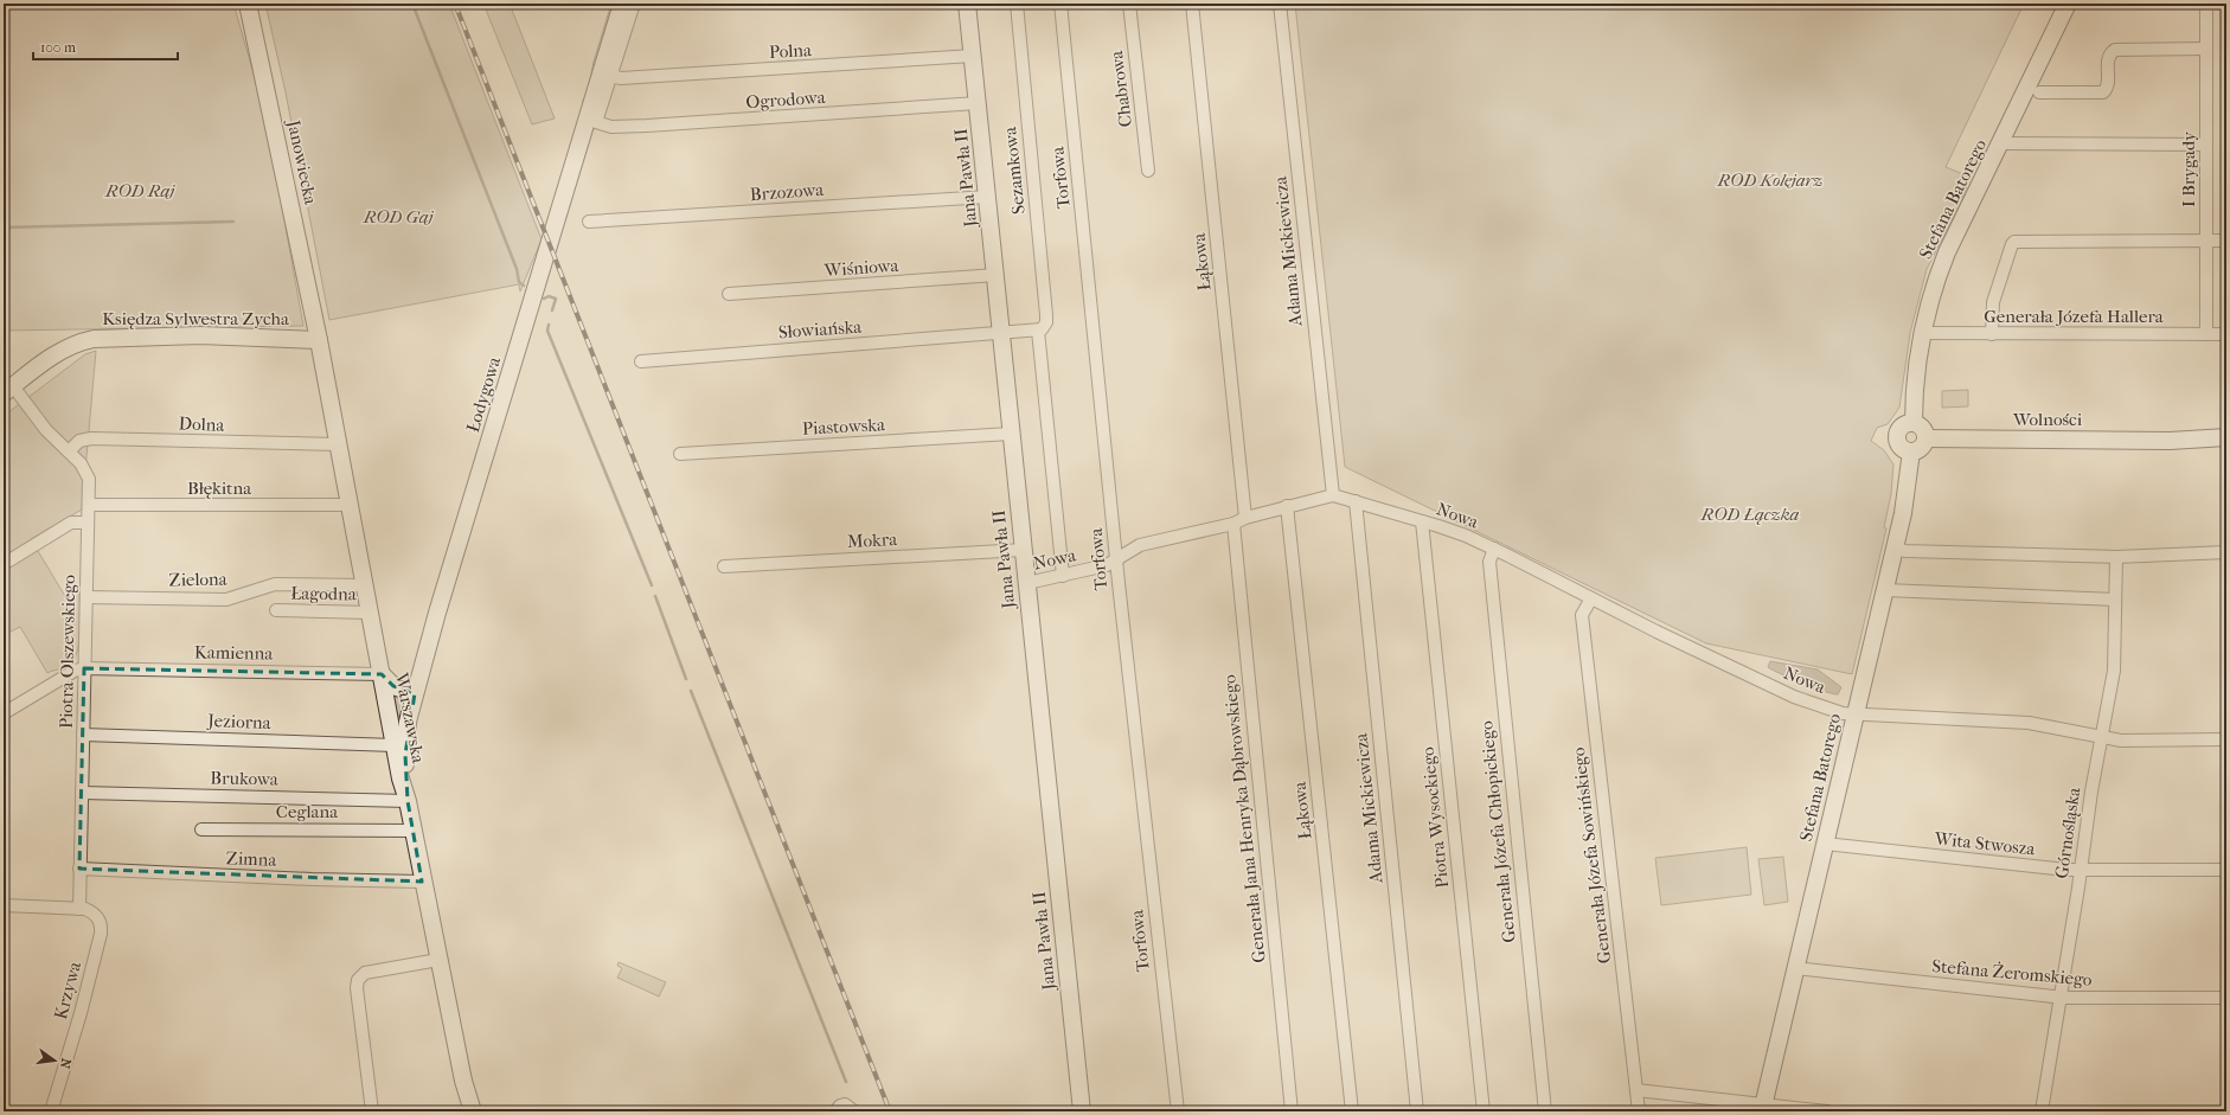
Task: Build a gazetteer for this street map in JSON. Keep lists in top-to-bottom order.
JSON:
{
  "streets": {
    "street": [
      "Polna",
      "Chabrowa",
      "Ogrodowa",
      "Janowiecka",
      "I Brygady",
      "Sezamkowa",
      "Jana Pawła II",
      "Torfowa",
      "Brzozowa",
      "Stefana Batorego",
      "Adama Mickiewicza",
      "Łąkowa",
      "Wiśniowa",
      "Generała Józefa Hallera",
      "Księdza Sylwestra Zycha",
      "Słowiańska",
      "Łodygowa",
      "Wolności",
      "Dolna",
      "Piastowska",
      "Błękitna",
      "Nowa",
      "Mokra",
      "Zielona",
      "Łagodna",
      "Piotra Olszewskiego",
      "Kamienna",
      "Warszawska",
      "Jeziorna",
      "Brukowa",
      "Ceglana",
      "Piotra Wysockiego",
      "Generała Jana Henryka Dąbrowskiego",
      "Generała Józefa Chłopickiego",
      "Górnośląska",
      "Wita Stwosza",
      "Generała Józefa Sowińskiego",
      "Zimna",
      "Stefana Żeromskiego",
      "Krzywa"
    ]
  },
  "crossings": [
    ["Polna", "Ogrodowa"],
    ["Polna", "Jana Pawła II"],
    ["Ogrodowa", "Jana Pawła II"],
    ["Janowiecka", "Księdza Sylwestra Zycha"],
    ["Janowiecka", "Warszawska"],
    ["I Brygady", "Generała Józefa Hallera"],
    ["Sezamkowa", "Nowa"],
    ["Jana Pawła II", "Brzozowa"],
    ["Jana Pawła II", "Wiśniowa"],
    ["Jana Pawła II", "Słowiańska"],
    ["Jana Pawła II", "Piastowska"],
    ["Jana Pawła II", "Nowa"],
    ["Jana Pawła II", "Mokra"],
    ["Torfowa", "Nowa"],
    ["Stefana Batorego", "Generała Józefa Hallera"],
    ["Stefana Batorego", "Wolności"],
    ["Stefana Batorego", "Nowa"],
    ["Stefana Batorego", "Wita Stwosza"],
    ["Stefana Batorego", "Stefana Żeromskiego"],
    ["Adama Mickiewicza", "Nowa"],
    ["Łąkowa", "Nowa"],
    ["Księdza Sylwestra Zycha", "Piotra Olszewskiego"],
    ["Księdza Sylwestra Zycha", "Warszawska"],
    ["Łodygowa", "Warszawska"],
    ["Łodygowa", "Brukowa"],
    ["Dolna", "Piotra Olszewskiego"],
    ["Dolna", "Warszawska"],
    ["Błękitna", "Piotra Olszewskiego"],
    ["Błękitna", "Warszawska"],
    ["Nowa", "Piotra Wysockiego"],
    ["Nowa", "Generała Jana Henryka Dąbrowskiego"],
    ["Nowa", "Generała Józefa Chłopickiego"],
    ["Nowa", "Górnośląska"],
    ["Nowa", "Generała Józefa Sowińskiego"],
    ["Zielona", "Piotra Olszewskiego"],
    ["Zielona", "Warszawska"],
    ["Łagodna", "Warszawska"],
    ["Piotra Olszewskiego", "Kamienna"],
    ["Piotra Olszewskiego", "Jeziorna"],
    ["Piotra Olszewskiego", "Brukowa"],
    ["Piotra Olszewskiego", "Zimna"],
    ["Piotra Olszewskiego", "Krzywa"],
    ["Kamienna", "Warszawska"],
    ["Warszawska", "Jeziorna"],
    ["Warszawska", "Brukowa"],
    ["Warszawska", "Ceglana"],
    ["Warszawska", "Zimna"],
    ["Górnośląska", "Wita Stwosza"],
    ["Górnośląska", "Stefana Żeromskiego"]
  ],
  "parks": [
    "ROD Kolejarz",
    "ROD Raj",
    "ROD Gaj",
    "ROD Łączka"
  ],
  "scale_bar": "100 m",
  "north": "right"
}
